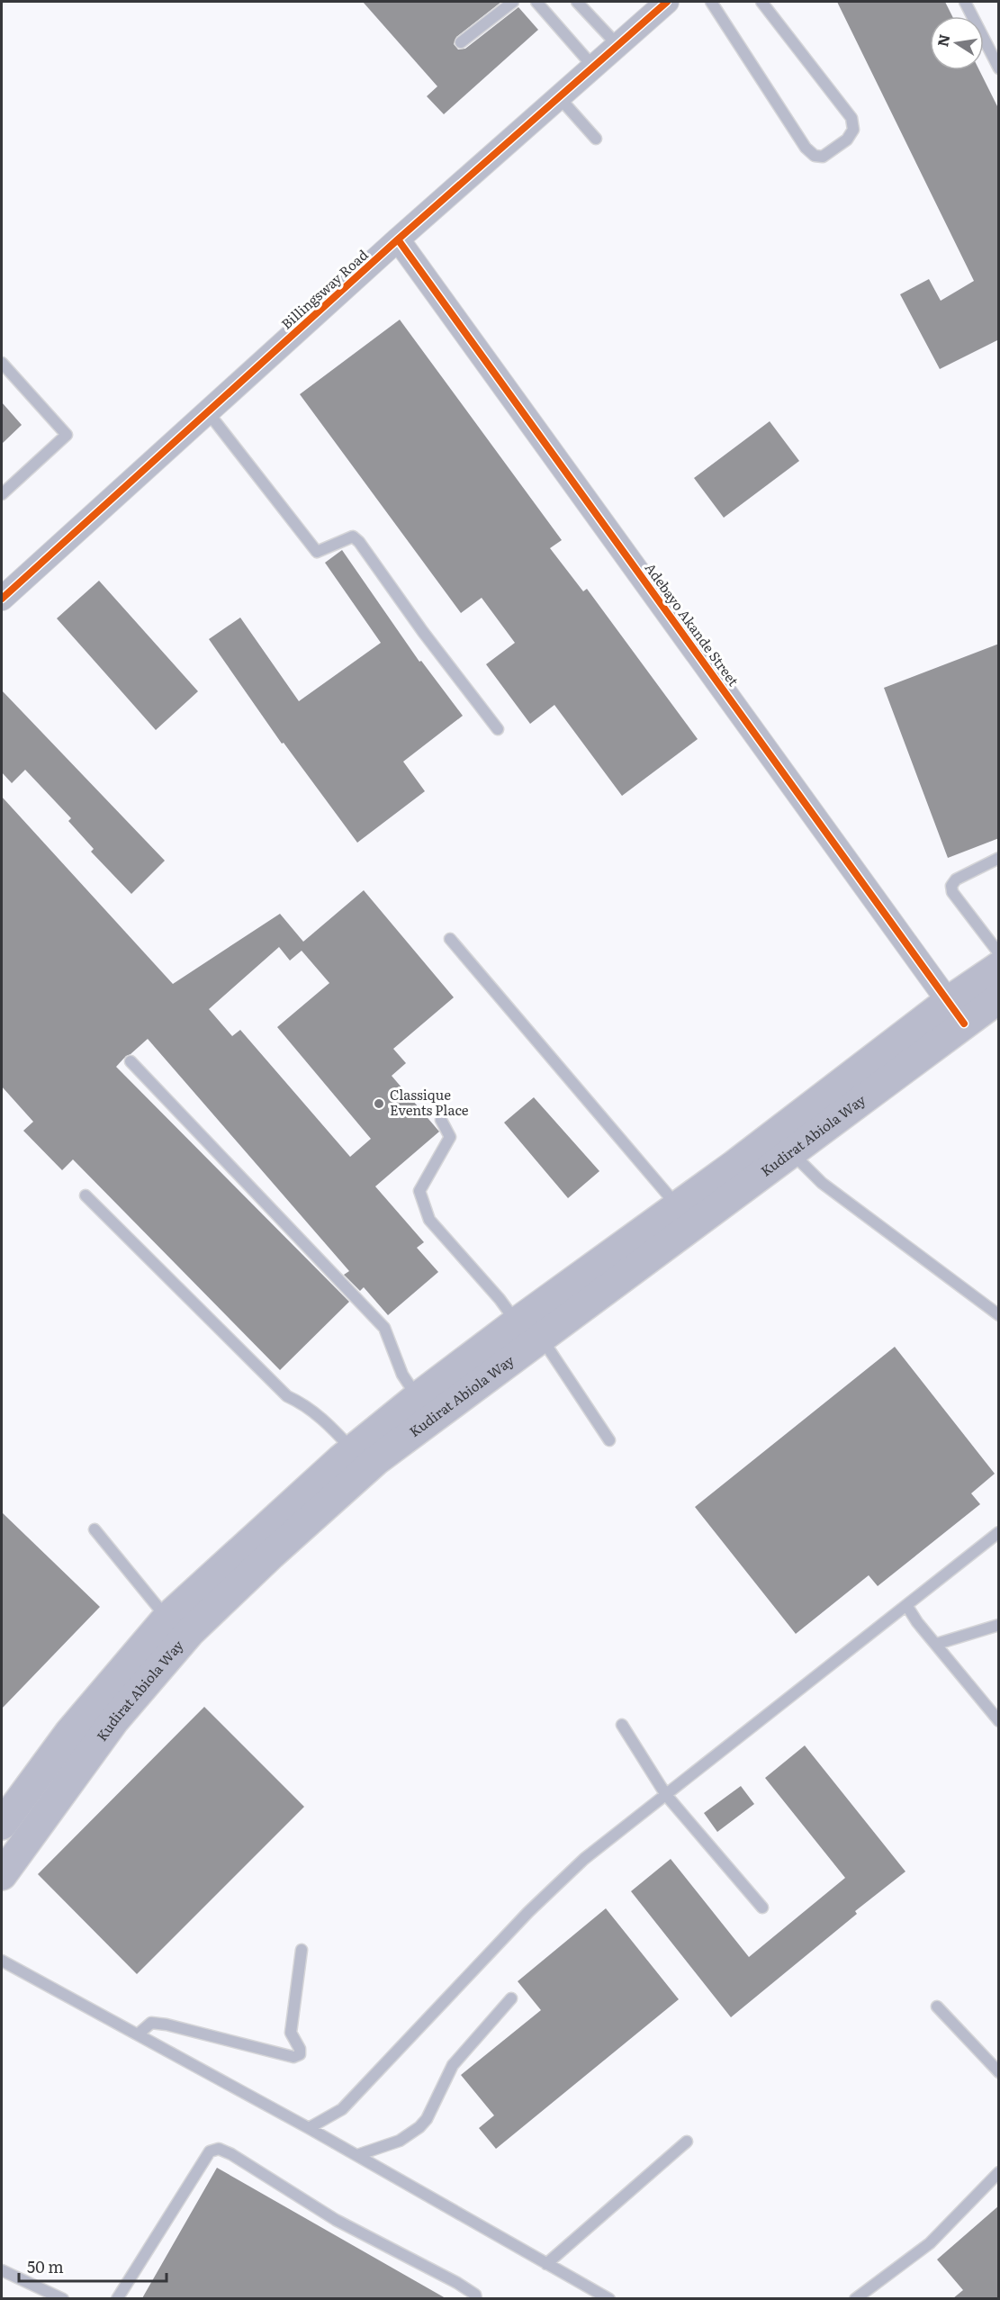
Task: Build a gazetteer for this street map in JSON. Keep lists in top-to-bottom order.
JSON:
{
  "streets": {
    "main road": ["Kudirat Abiola Way"],
    "street": ["Billingsway Road", "Adebayo Akande Street"]
  },
  "crossings": [
    ["Billingsway Road", "Adebayo Akande Street"],
    ["Adebayo Akande Street", "Kudirat Abiola Way"]
  ],
  "places": ["Classique Events Place"],
  "scale_bar": "50 m",
  "north": "left"
}
